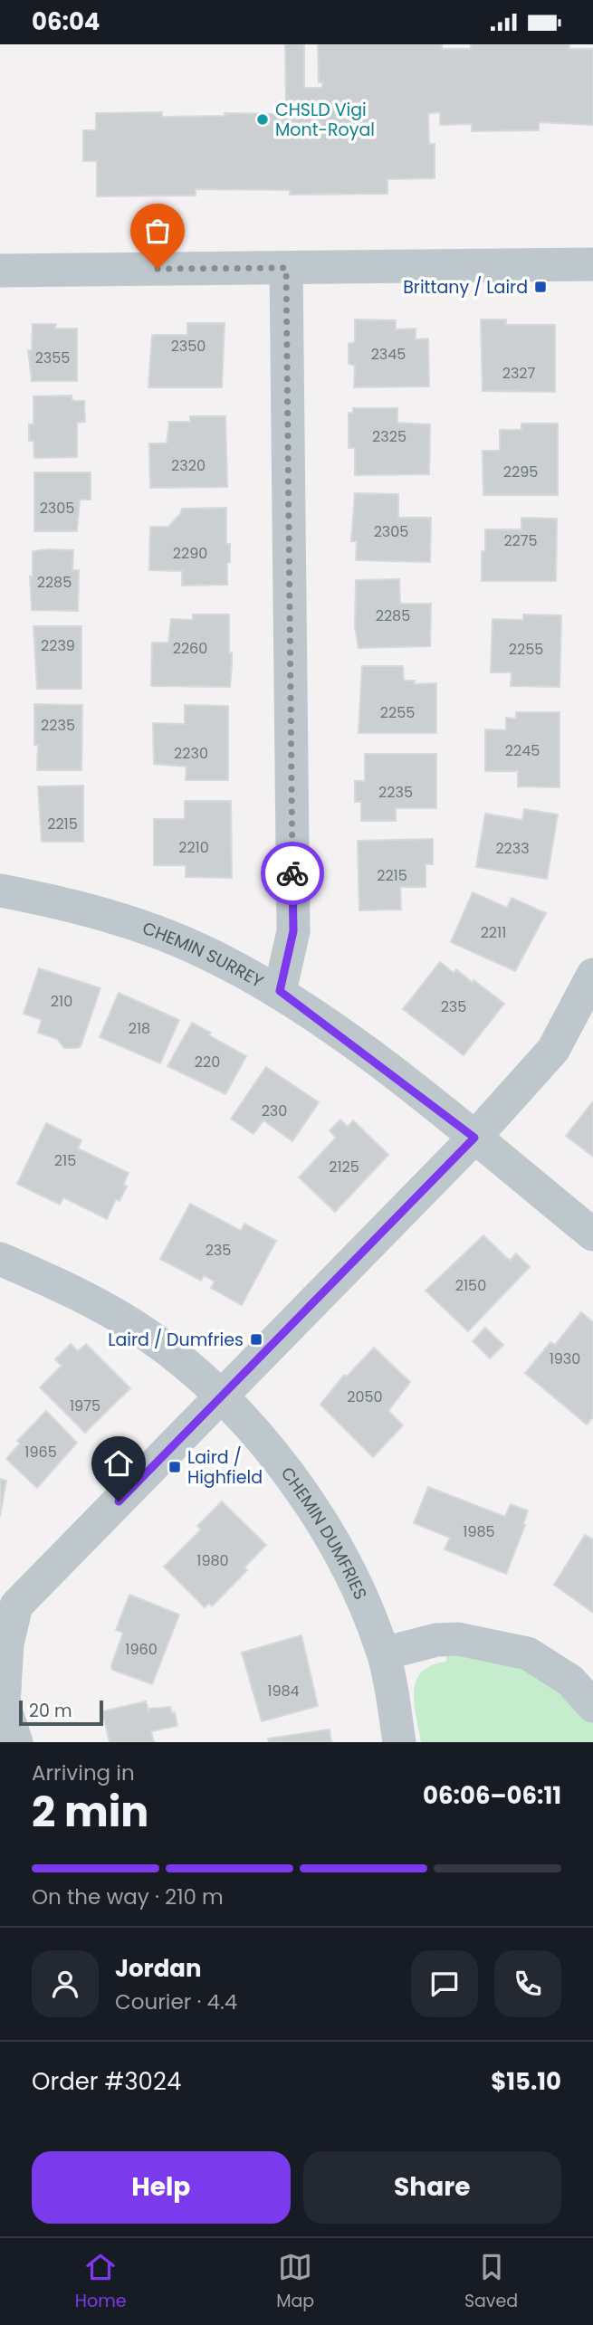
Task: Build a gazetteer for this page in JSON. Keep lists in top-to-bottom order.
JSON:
{
  "streets": {
    "street": ["CHEMIN SURREY", "CHEMIN DUMFRIES"]
  },
  "places": {
    "other": ["CHSLD Vigi Mont-Royal"],
    "transit": ["Brittany / Laird", "Laird / Dumfries", "Laird / Highfield"]
  },
  "house_numbers": [
    "2350",
    "2345",
    "2355",
    "2327",
    "2325",
    "2320",
    "2295",
    "2305",
    "2305",
    "2275",
    "2290",
    "2285",
    "2285",
    "2239",
    "2260",
    "2255",
    "2255",
    "2235",
    "2245",
    "2230",
    "2235",
    "2215",
    "2210",
    "2233",
    "2215",
    "2211",
    "210",
    "235",
    "218",
    "220",
    "230",
    "215",
    "2125",
    "235",
    "2150",
    "1930",
    "2050",
    "1975",
    "1965",
    "1985",
    "1980",
    "1960",
    "1984"
  ],
  "scale_bar": "20 m",
  "page": {
    "status": "06:04",
    "scale": "20 m",
    "heading": ["2 min", "Arriving in", "06:06–06:11"],
    "panel": [
      "Jordan",
      "Courier · 4.4",
      "Order #3024",
      "$15.10"
    ],
    "bar": "On the way · 210 m",
    "buttons": ["Help", "Share"],
    "tabs": ["Home", "Map", "Saved"]
  }
}
